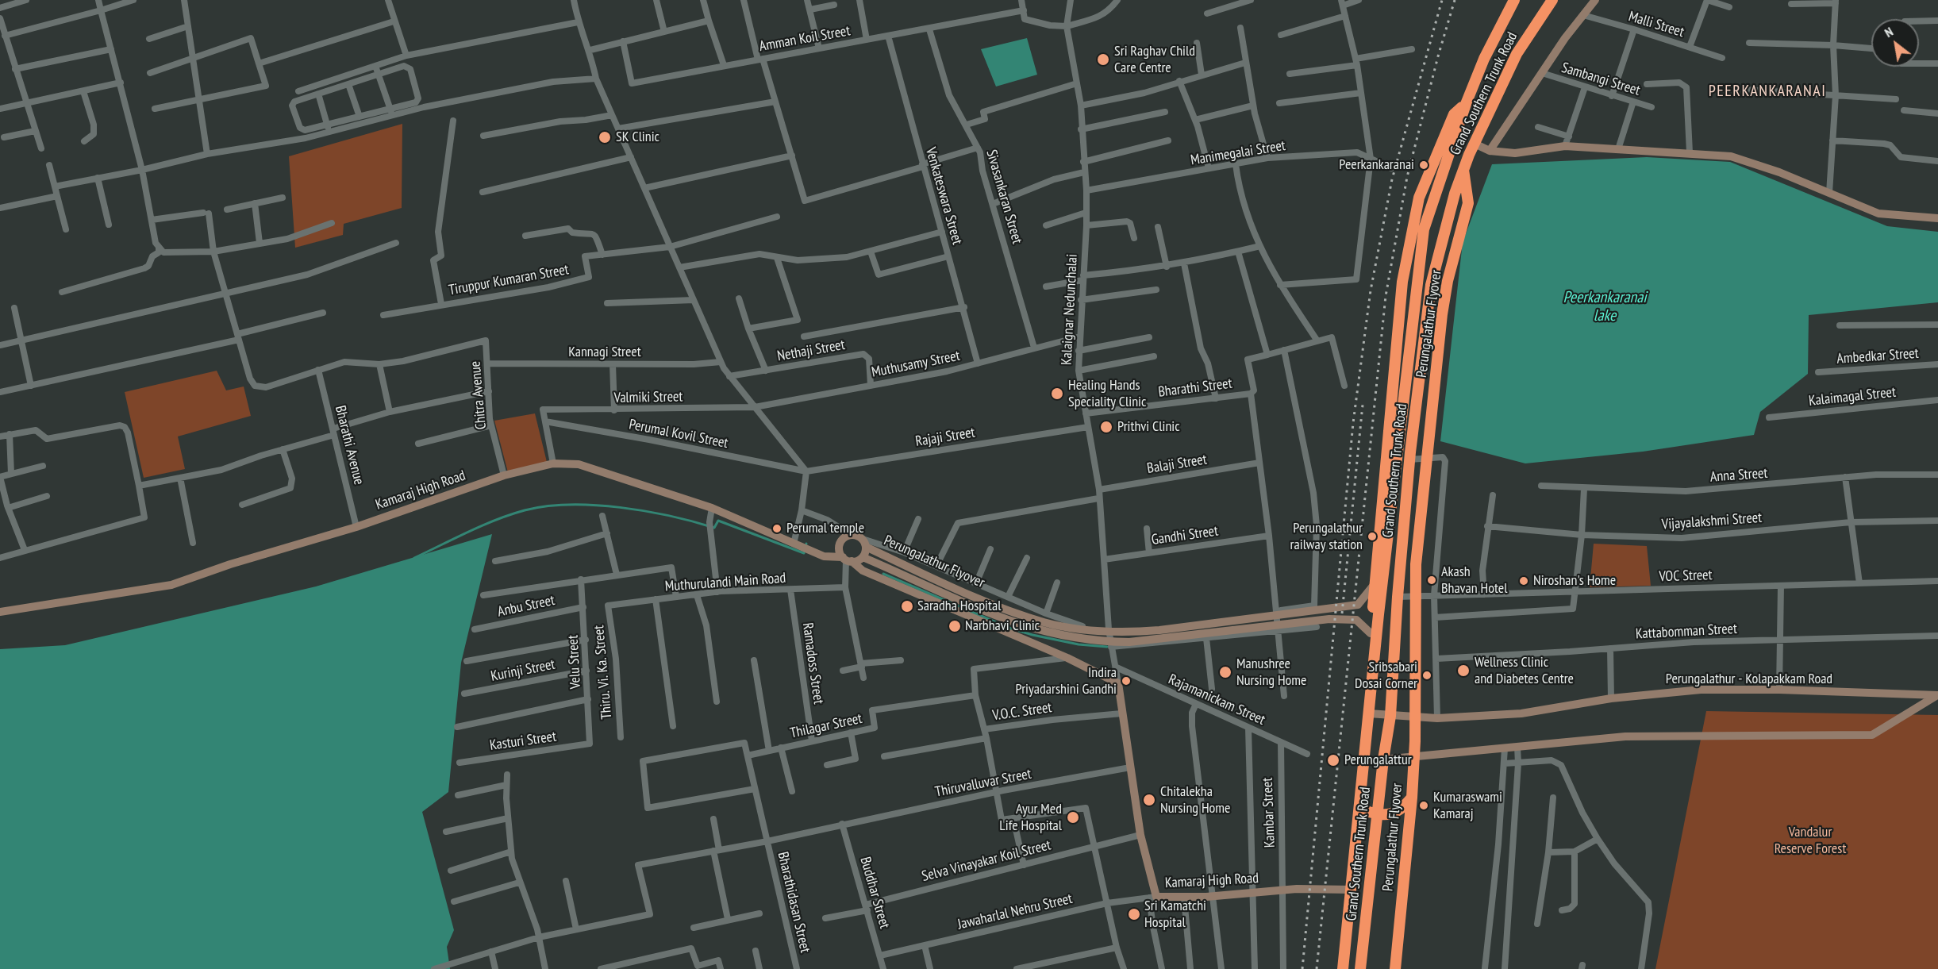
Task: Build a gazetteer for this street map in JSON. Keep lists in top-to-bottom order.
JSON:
{
  "streets": {
    "highway": ["Grand Southern Trunk Road", "Perungalathur Flyover"],
    "street": [
      "Malli Street",
      "Amman Koil Street",
      "Sambangi Street",
      "Manimegalai Street",
      "Venkateswara Street",
      "Sivasankaran Street",
      "Tiruppur Kumaran Street",
      "Kalaignar Nedunchalai",
      "Nethaji Street",
      "Kannagi Street",
      "Ambedkar Street",
      "Muthusamy Street",
      "Bharathi Street",
      "Chitra Avenue",
      "Kalaimagal Street",
      "Valmiki Street",
      "Perumal Kovil Street",
      "Rajaji Street",
      "Bharathi Avenue",
      "Balaji Street",
      "Anna Street",
      "Kamaraj High Road",
      "Vijayalakshmi Street",
      "Gandhi Street",
      "VOC Street",
      "Muthurulandi Main Road",
      "Anbu Street",
      "Kattabomman Street",
      "Velu Street",
      "Ramadoss Street",
      "Kurinji Street",
      "Thiru. Vi. Ka. Street",
      "Perungalathur - Kolapakkam Road",
      "Rajamanickam Street",
      "V.O.C. Street",
      "Thilagar Street",
      "Kasturi Street",
      "Thiruvalluvar Street",
      "Kambar Street",
      "Selva Vinayakar Koil Street",
      "Buddhar Street",
      "Bharathidasan Street",
      "Jawaharlal Nehru Street"
    ]
  },
  "crossings": [
    ["Amman Koil Street", "Venkateswara Street"],
    ["Amman Koil Street", "Sivasankaran Street"],
    ["Grand Southern Trunk Road", "Perungalathur Flyover"],
    ["Grand Southern Trunk Road", "Kamaraj High Road"],
    ["Grand Southern Trunk Road", "VOC Street"],
    ["Grand Southern Trunk Road", "Perungalathur - Kolapakkam Road"],
    ["Manimegalai Street", "Kalaignar Nedunchalai"],
    ["Venkateswara Street", "Muthusamy Street"],
    ["Sivasankaran Street", "Muthusamy Street"],
    ["Kalaignar Nedunchalai", "Muthusamy Street"],
    ["Kalaignar Nedunchalai", "Bharathi Street"],
    ["Kalaignar Nedunchalai", "Rajaji Street"],
    ["Kalaignar Nedunchalai", "Balaji Street"],
    ["Kalaignar Nedunchalai", "Kamaraj High Road"],
    ["Kalaignar Nedunchalai", "Gandhi Street"],
    ["Kalaignar Nedunchalai", "Rajamanickam Street"],
    ["Perungalathur Flyover", "Kamaraj High Road"],
    ["Nethaji Street", "Muthusamy Street"],
    ["Kannagi Street", "Chitra Avenue"],
    ["Muthusamy Street", "Valmiki Street"],
    ["Chitra Avenue", "Kamaraj High Road"],
    ["Valmiki Street", "Perumal Kovil Street"],
    ["Perumal Kovil Street", "Rajaji Street"],
    ["Bharathi Avenue", "Kamaraj High Road"],
    ["Kamaraj High Road", "V.O.C. Street"],
    ["Kamaraj High Road", "Thiruvalluvar Street"],
    ["Kamaraj High Road", "Kambar Street"],
    ["Kamaraj High Road", "Selva Vinayakar Koil Street"],
    ["Kamaraj High Road", "Jawaharlal Nehru Street"],
    ["Muthurulandi Main Road", "Ramadoss Street"],
    ["Muthurulandi Main Road", "Thiru. Vi. Ka. Street"],
    ["Anbu Street", "Velu Street"],
    ["Velu Street", "Kurinji Street"],
    ["Velu Street", "Kasturi Street"],
    ["Ramadoss Street", "Thilagar Street"],
    ["Rajamanickam Street", "Kambar Street"],
    ["Thilagar Street", "Bharathidasan Street"],
    ["Thiruvalluvar Street", "Buddhar Street"],
    ["Thiruvalluvar Street", "Bharathidasan Street"],
    ["Selva Vinayakar Koil Street", "Buddhar Street"],
    ["Buddhar Street", "Jawaharlal Nehru Street"]
  ],
  "districts": ["PEERKANKARANAI"],
  "water": ["Peerkankaranai lake"],
  "parks": ["Vandalur Reserve Forest"],
  "places": [
    "Sri Raghav Child Care Centre",
    "SK Clinic",
    "Peerkankaranai",
    "Healing Hands Speciality Clinic",
    "Prithvi Clinic",
    "Perumal temple",
    "Perungalathur railway station",
    "Akash Bhavan Hotel",
    "Niroshan's Home",
    "Saradha Hospital",
    "Narbhavi Clinic",
    "Wellness Clinic and Diabetes Centre",
    "Manushree Nursing Home",
    "Sribsabari Dosai Corner",
    "Indira Priyadarshini Gandhi",
    "Perungalattur",
    "Chitalekha Nursing Home",
    "Kumaraswami Kamaraj",
    "Ayur Med Life Hospital",
    "Sri Kamatchi Hospital"
  ],
  "north": "top left"
}
